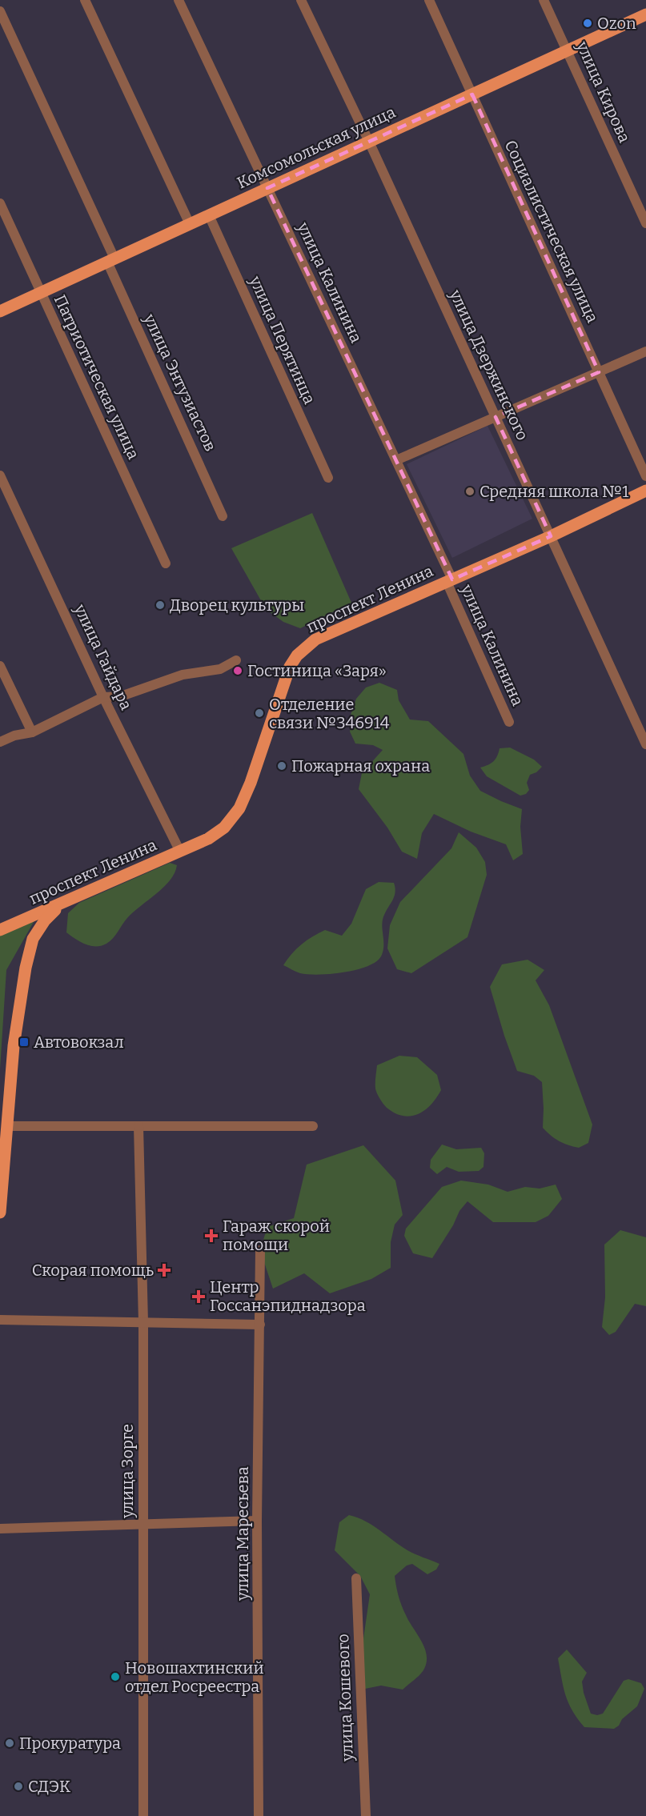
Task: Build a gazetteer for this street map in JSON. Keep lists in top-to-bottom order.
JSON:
{
  "streets": {
    "main road": ["Комсомольская улица", "проспект Ленина"],
    "street": [
      "улица Кирова",
      "Социалистическая улица",
      "улица Калинина",
      "улица Перятинца",
      "улица Дзержинского",
      "Патриотическая улица",
      "улица Энтузиастов",
      "улица Гайдара",
      "улица Зорге",
      "улица Маресьева",
      "улица Кошевого"
    ]
  },
  "crossings": [
    ["улица Кирова", "Комсомольская улица"],
    ["Комсомольская улица", "Социалистическая улица"],
    ["Комсомольская улица", "улица Калинина"],
    ["Комсомольская улица", "улица Перятинца"],
    ["Комсомольская улица", "улица Дзержинского"],
    ["Комсомольская улица", "Патриотическая улица"],
    ["Комсомольская улица", "улица Энтузиастов"],
    ["улица Калинина", "проспект Ленина"],
    ["улица Дзержинского", "проспект Ленина"],
    ["проспект Ленина", "улица Гайдара"]
  ],
  "places": {
    "other": [
      "Ozon",
      "Средняя школа №1",
      "Дворец культуры",
      "Гостиница «Заря»",
      "Отделение связи №346914",
      "Пожарная охрана",
      "Новошахтинский отдел Росреестра",
      "Прокуратура",
      "СДЭК"
    ],
    "transit": ["Автовокзал"],
    "health": ["Гараж скорой помощи", "Скорая помощь", "Центр Госсанэпиднадзора"]
  }
}
